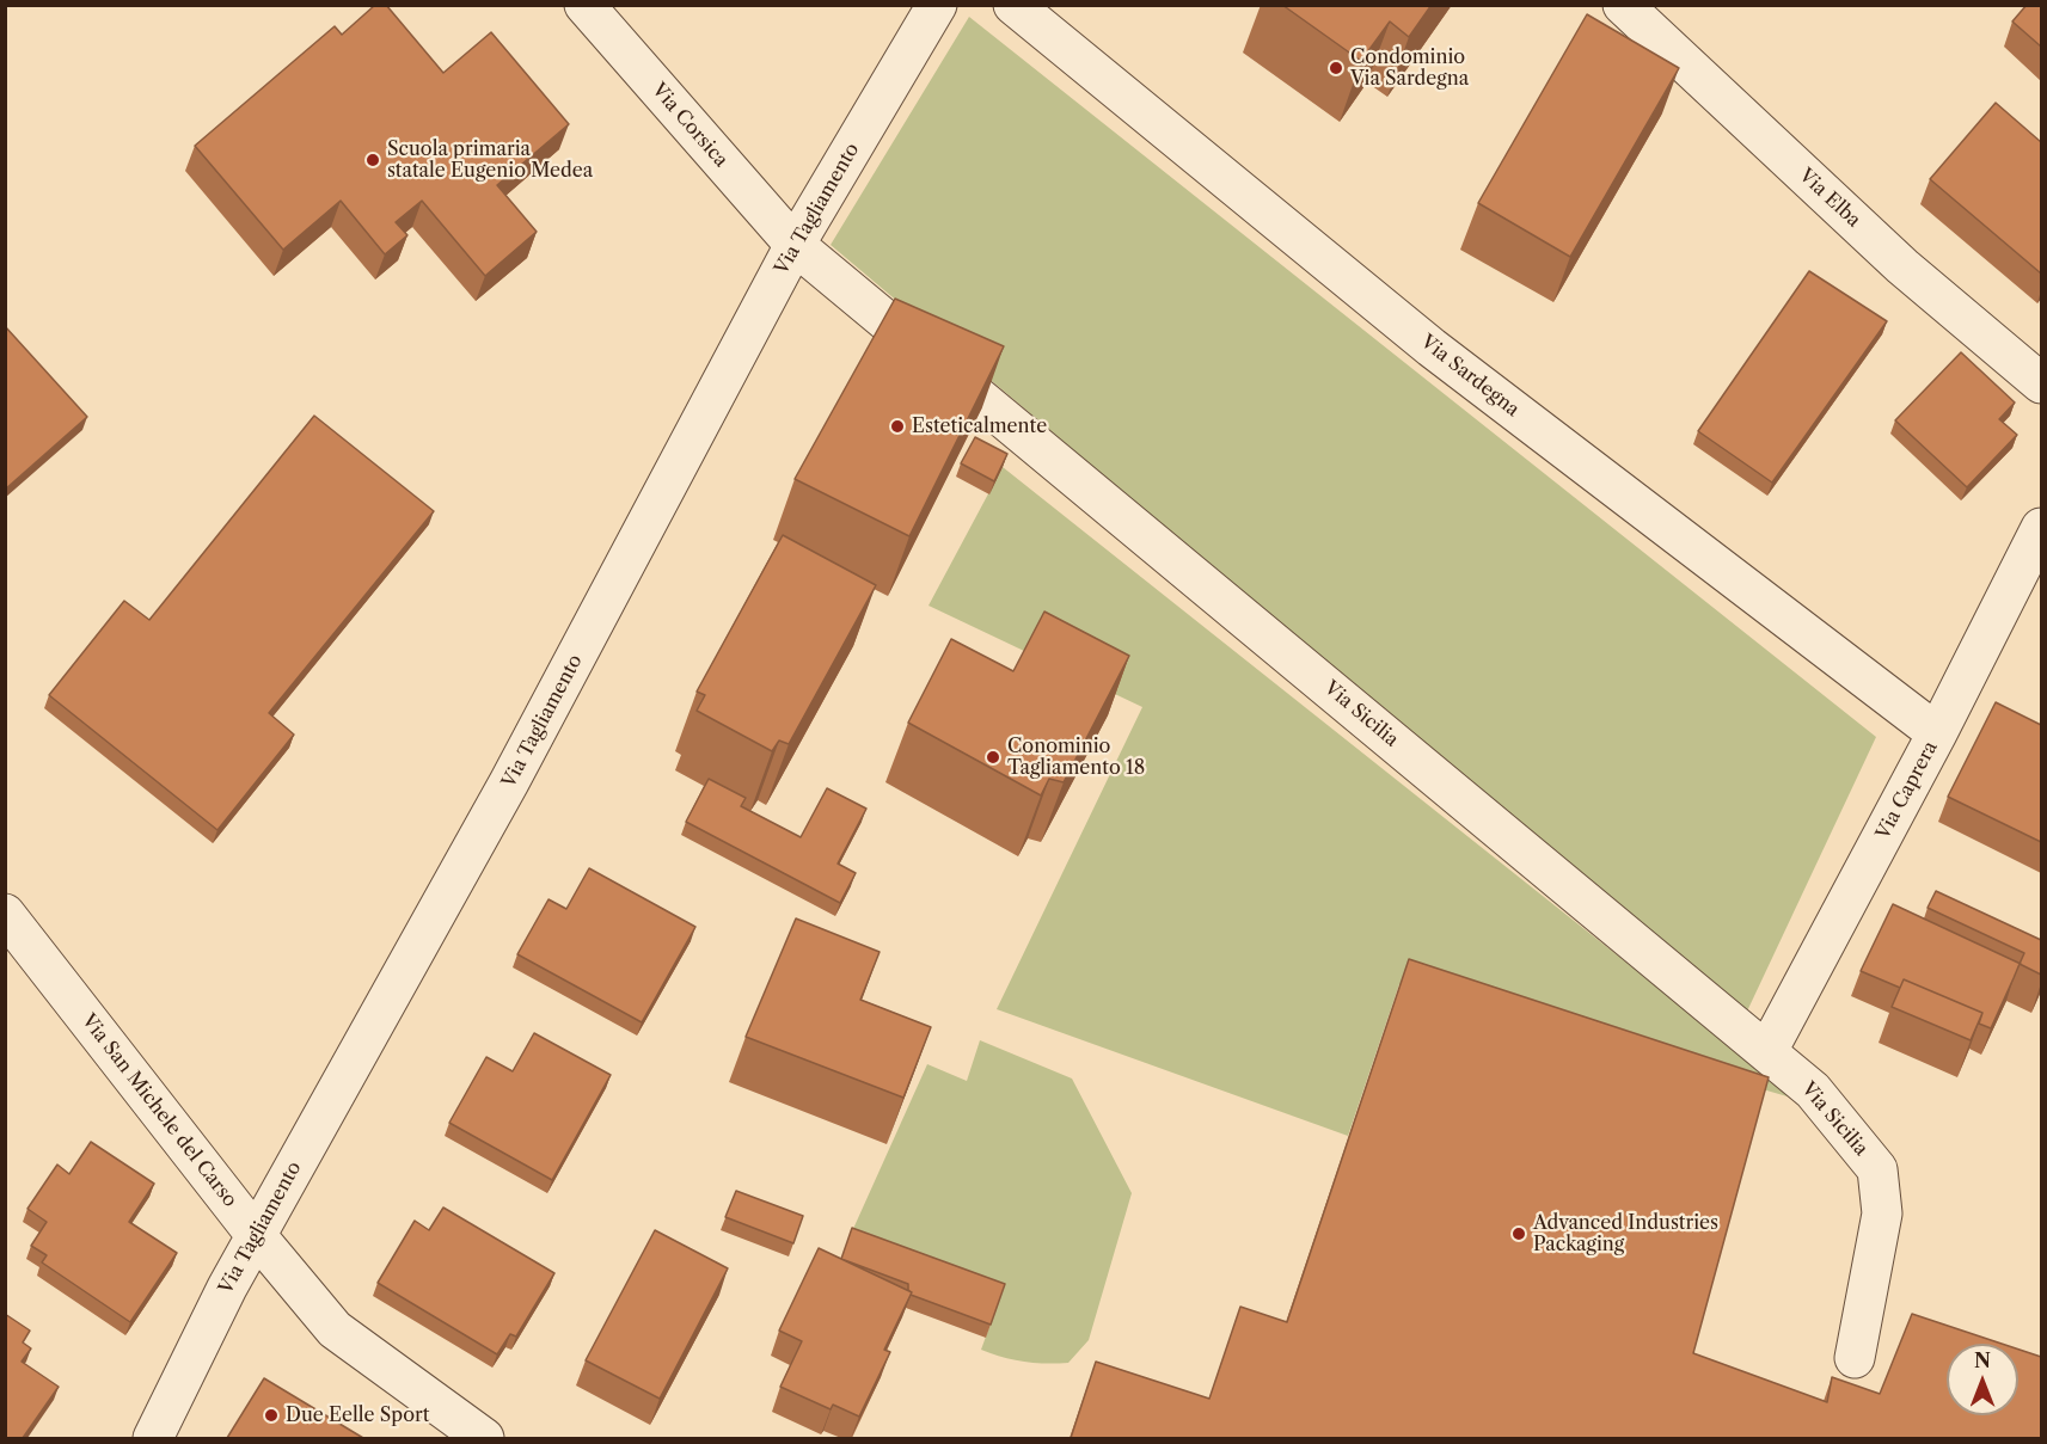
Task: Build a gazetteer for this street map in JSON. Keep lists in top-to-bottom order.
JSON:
{
  "streets": {
    "street": [
      "Via Corsica",
      "Via Elba",
      "Via Tagliamento",
      "Via Sardegna",
      "Via Sicilia",
      "Via Caprera",
      "Via San Michele del Carso"
    ]
  },
  "crossings": [
    ["Via Corsica", "Via Tagliamento"],
    ["Via Corsica", "Via Sicilia"],
    ["Via Tagliamento", "Via Sicilia"],
    ["Via Tagliamento", "Via San Michele del Carso"],
    ["Via Sardegna", "Via Caprera"],
    ["Via Sicilia", "Via Caprera"]
  ],
  "places": [
    "Condominio Via Sardegna",
    "Scuola primaria statale Eugenio Medea",
    "Esteticalmente",
    "Conominio Tagliamento 18",
    "Advanced Industries Packaging",
    "Due Eelle Sport"
  ],
  "north": "top"
}
